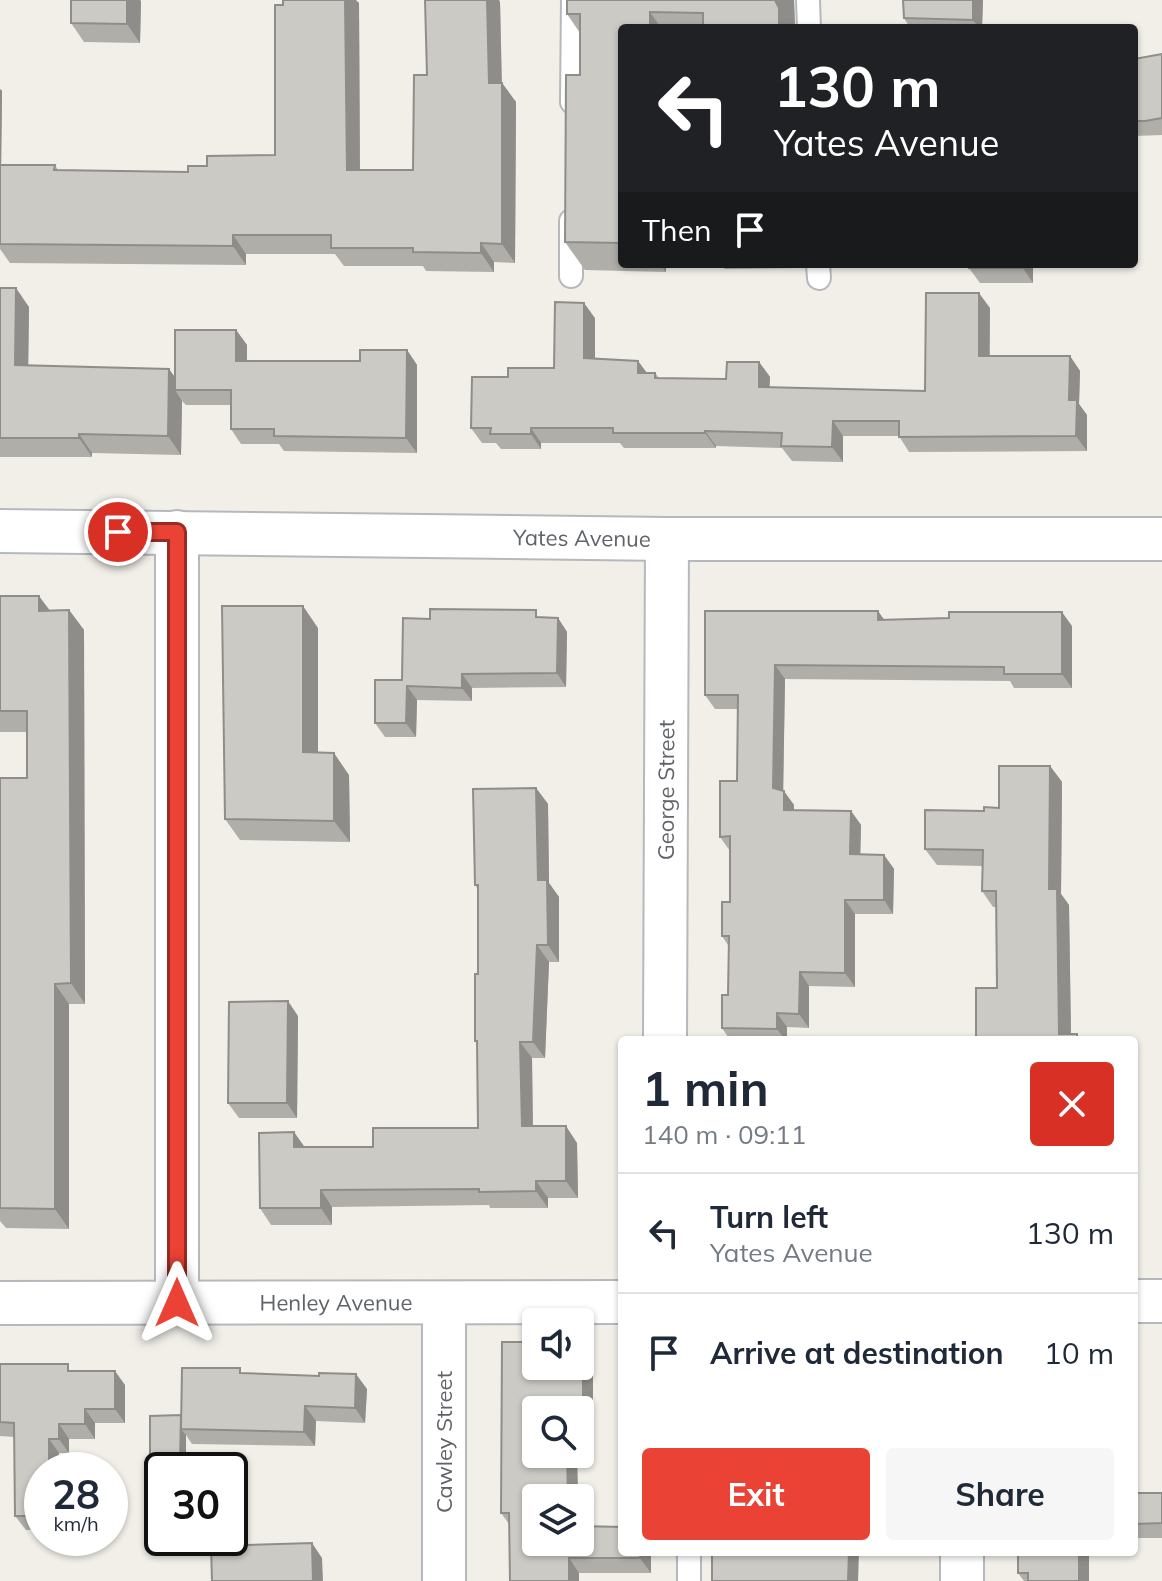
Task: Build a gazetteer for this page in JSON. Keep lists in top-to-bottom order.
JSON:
{
  "streets": {
    "street": [
      "Yates Avenue",
      "George Street",
      "Henley Avenue",
      "Cawley Street"
    ]
  },
  "crossings": [
    ["Yates Avenue", "George Street"],
    ["Henley Avenue", "Cawley Street"]
  ],
  "page": {
    "turn": ["130 m", "Yates Avenue"],
    "then": "Then",
    "heading": ["1 min", "140 m · 09:11"],
    "list": [
      {
        "name": "Turn left",
        "note": "Yates Avenue",
        "value": "130 m"
      },
      {
        "name": "Arrive at destination",
        "value": "10 m"
      }
    ],
    "buttons": ["Exit", "Share"],
    "speed": "28 km/h",
    "limit": "30"
  }
}
